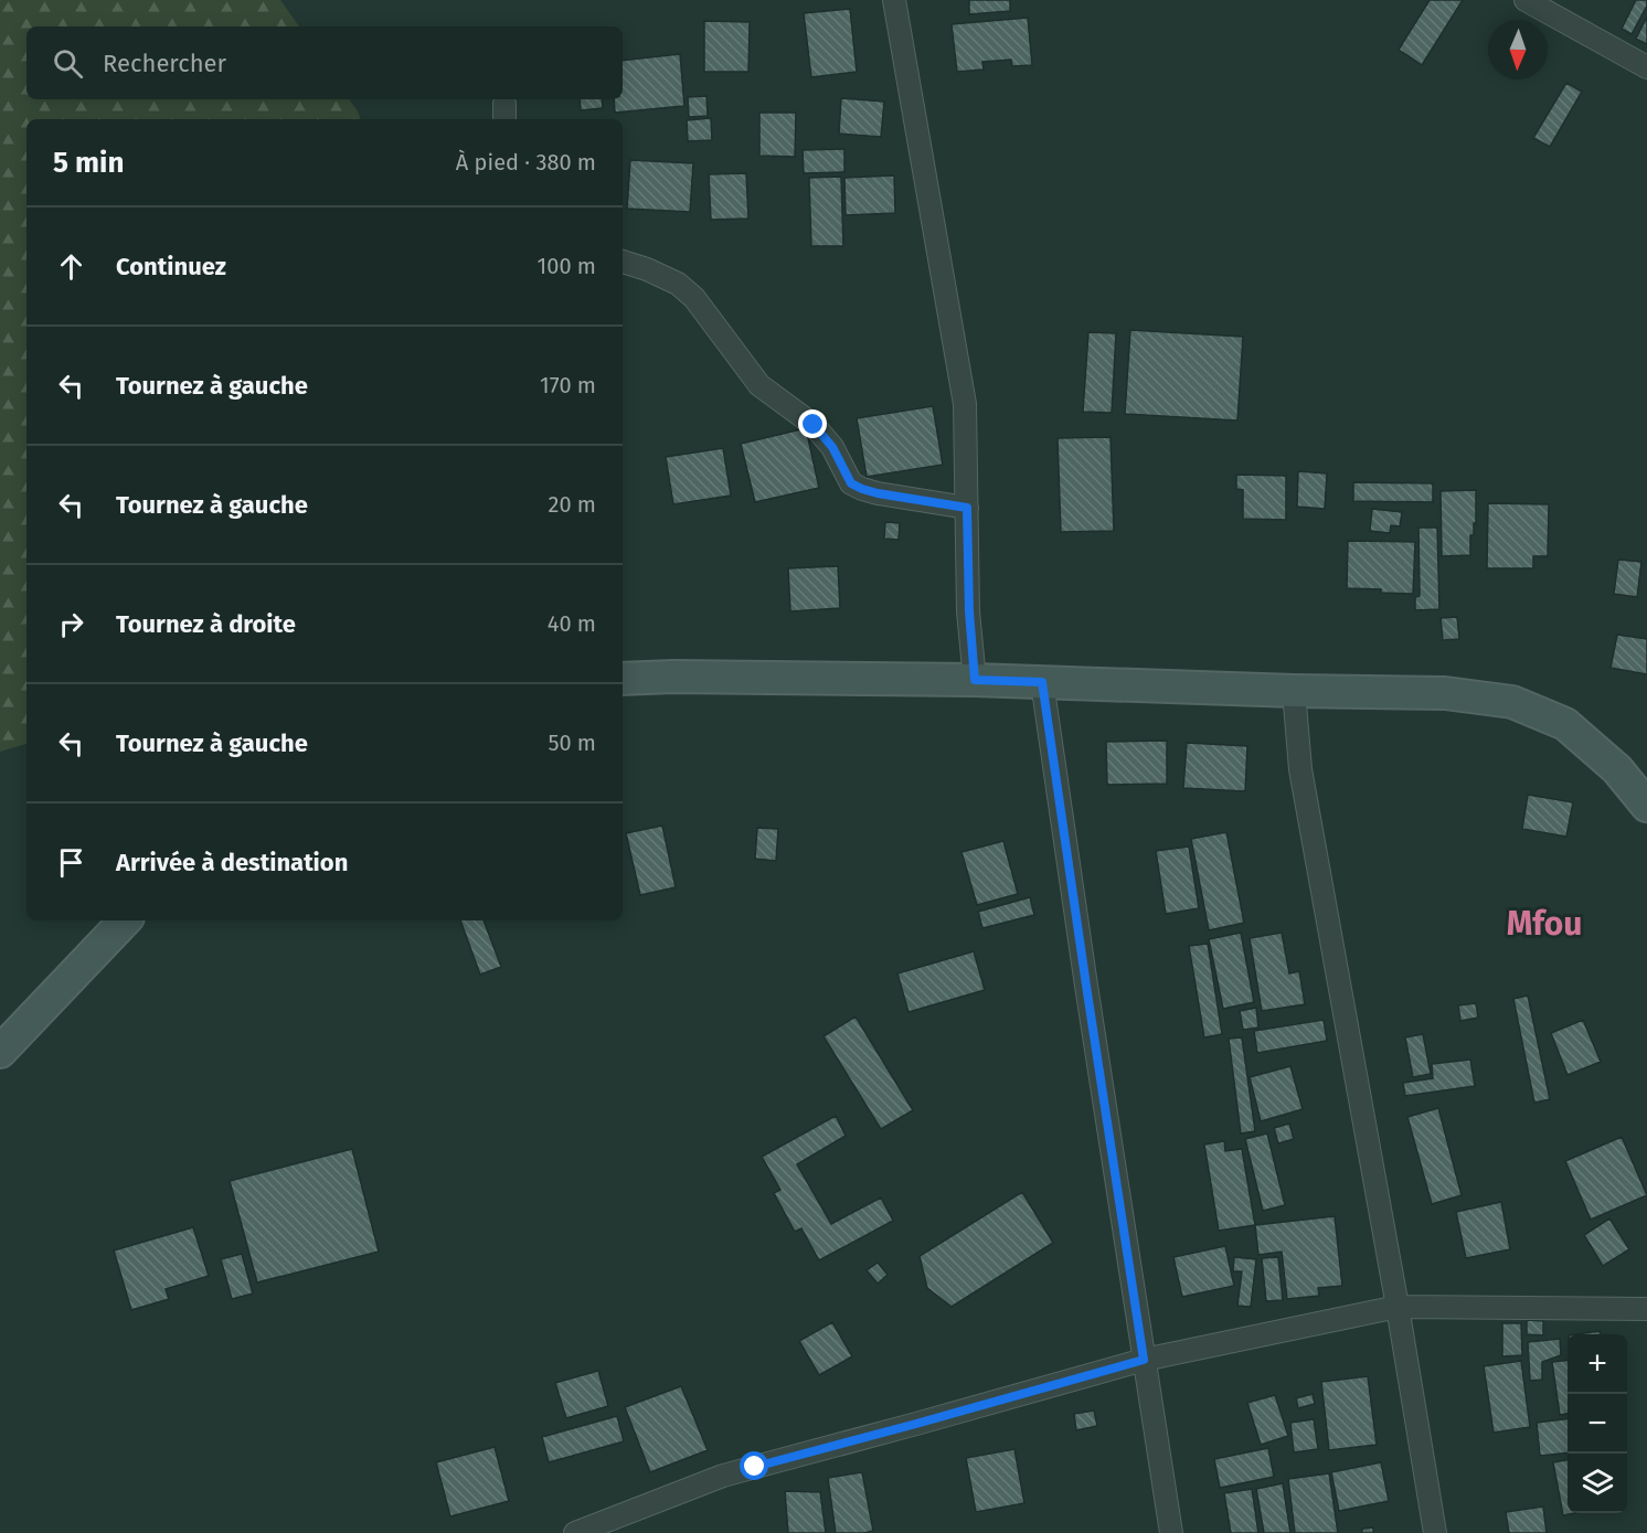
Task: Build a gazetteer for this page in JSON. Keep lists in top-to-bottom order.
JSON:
{
  "districts": ["Mfou"],
  "north": "bottom",
  "page": {
    "search": "Rechercher",
    "heading": ["5 min", "À pied · 380 m"],
    "list": [
      ["Continuez", "100 m"],
      ["Tournez à gauche", "170 m"],
      ["Tournez à gauche", "20 m"],
      ["Tournez à droite", "40 m"],
      ["Tournez à gauche", "50 m"],
      "Arrivée à destination"
    ],
    "map_buttons": ["+", "−"]
  }
}
